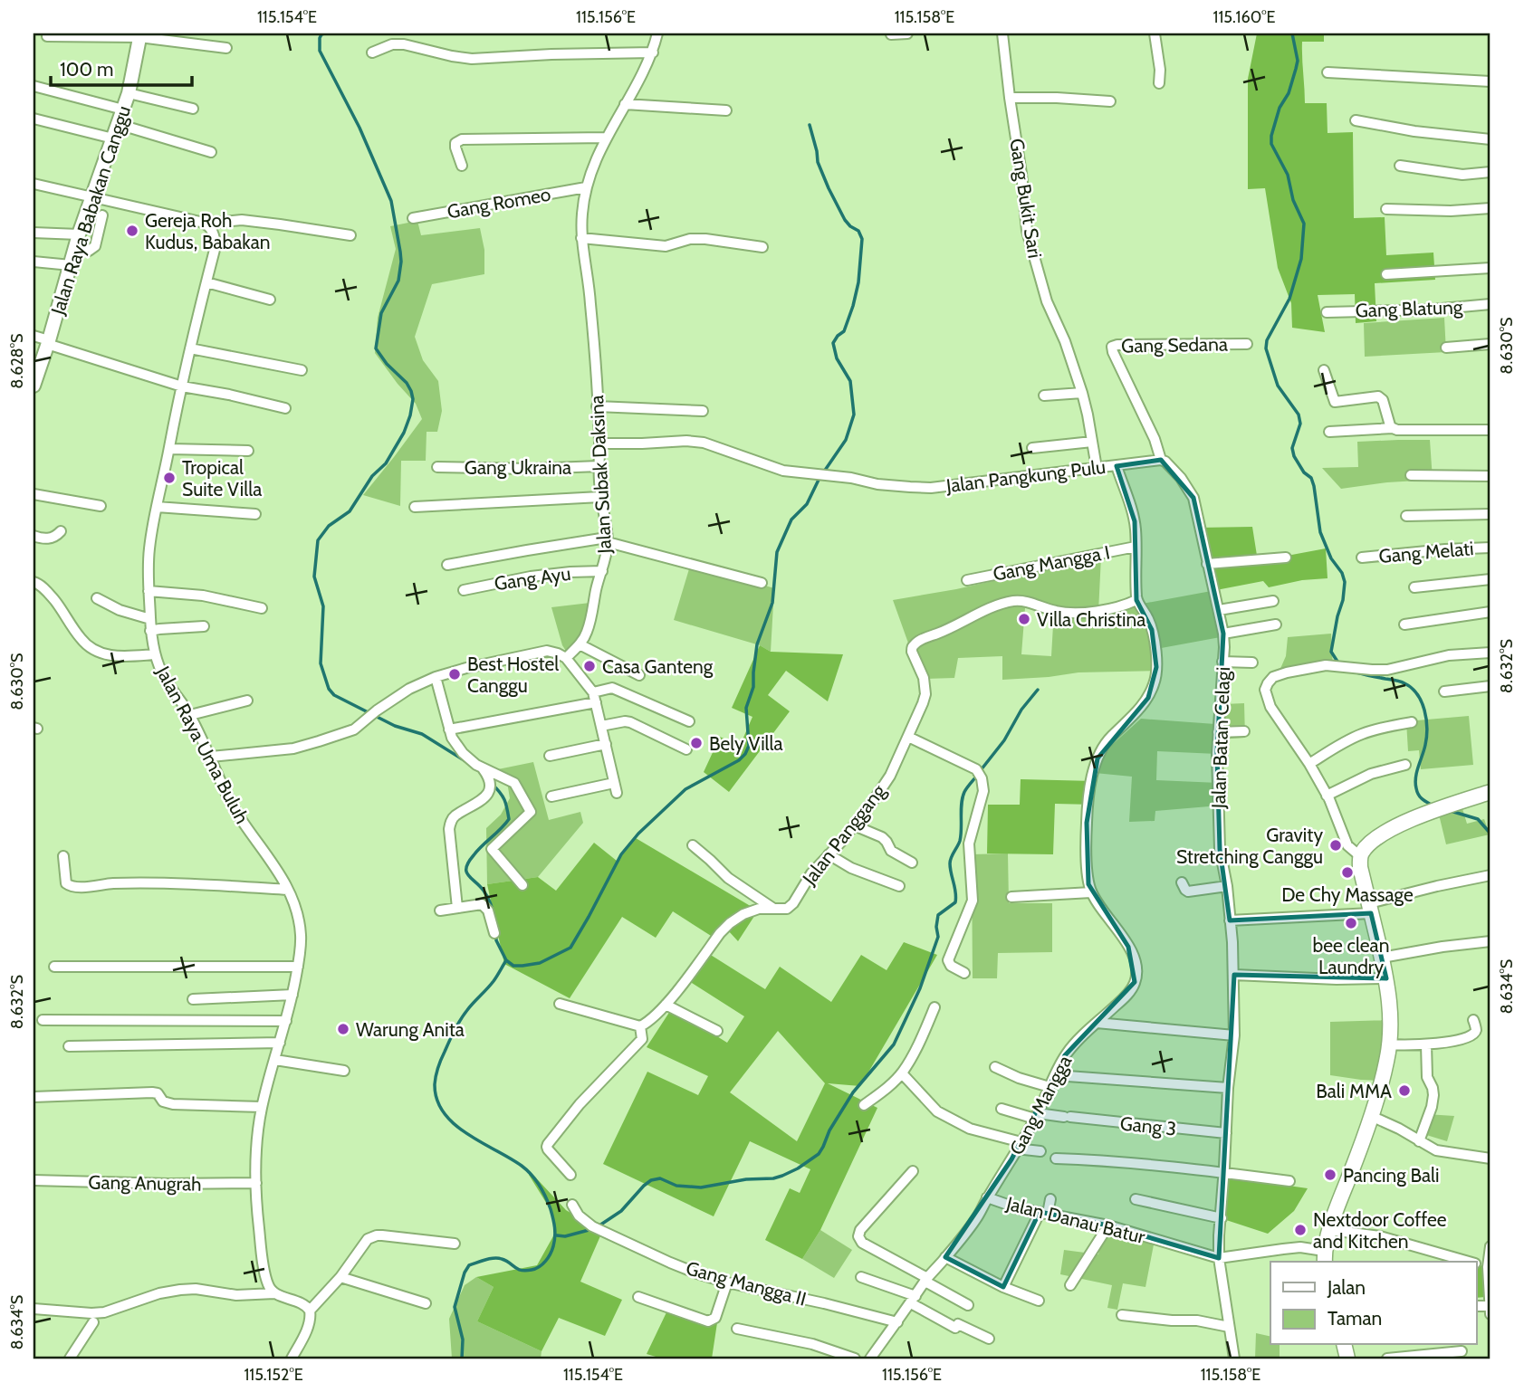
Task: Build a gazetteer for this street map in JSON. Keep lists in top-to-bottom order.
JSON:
{
  "streets": {
    "street": [
      "Gang Bukit Sari",
      "Gang Romeo",
      "Jalan Raya Babakan Canggu",
      "Gang Blatung",
      "Gang Sedana",
      "Gang Ukraina",
      "Jalan Subak Daksina",
      "Jalan Pangkung Pulu",
      "Gang Melati",
      "Gang Mangga I",
      "Gang Ayu",
      "Jalan Batan Celagi",
      "Jalan Raya Uma Buluh",
      "Jalan Panggang",
      "Gang Mangga",
      "Gang 3",
      "Gang Anugrah",
      "Jalan Danau Batur",
      "Gang Mangga II"
    ]
  },
  "crossings": [
    ["Gang Bukit Sari", "Jalan Pangkung Pulu"],
    ["Gang Romeo", "Jalan Subak Daksina"],
    ["Gang Sedana", "Jalan Pangkung Pulu"],
    ["Gang Sedana", "Jalan Batan Celagi"],
    ["Gang Ukraina", "Jalan Subak Daksina"],
    ["Jalan Subak Daksina", "Jalan Pangkung Pulu"],
    ["Jalan Subak Daksina", "Gang Ayu"],
    ["Jalan Pangkung Pulu", "Jalan Batan Celagi"],
    ["Jalan Pangkung Pulu", "Gang Mangga"],
    ["Gang Mangga I", "Gang Mangga"],
    ["Jalan Batan Celagi", "Gang 3"],
    ["Jalan Batan Celagi", "Jalan Danau Batur"],
    ["Jalan Raya Uma Buluh", "Gang Anugrah"],
    ["Jalan Panggang", "Gang Mangga"],
    ["Gang Mangga", "Gang 3"],
    ["Gang Mangga", "Jalan Danau Batur"],
    ["Jalan Danau Batur", "Gang Mangga II"]
  ],
  "places": [
    "Gereja Roh Kudus, Babakan",
    "Tropical Suite Villa",
    "Villa Christina",
    "Casa Ganteng",
    "Best Hostel Canggu",
    "Bely Villa",
    "Gravity Stretching Canggu",
    "De Chy Massage",
    "bee clean Laundry",
    "Warung Anita",
    "Bali MMA",
    "Pancing Bali",
    "Nextdoor Coffee and Kitchen"
  ],
  "legend": ["Jalan", "Taman"],
  "scale_bar": "100 m",
  "coordinates": [
    "115.154°E",
    "115.156°E",
    "115.158°E",
    "115.160°E",
    "8.630°S",
    "8.628°S",
    "8.632°S",
    "8.634°S",
    "115.152°E"
  ]
}
